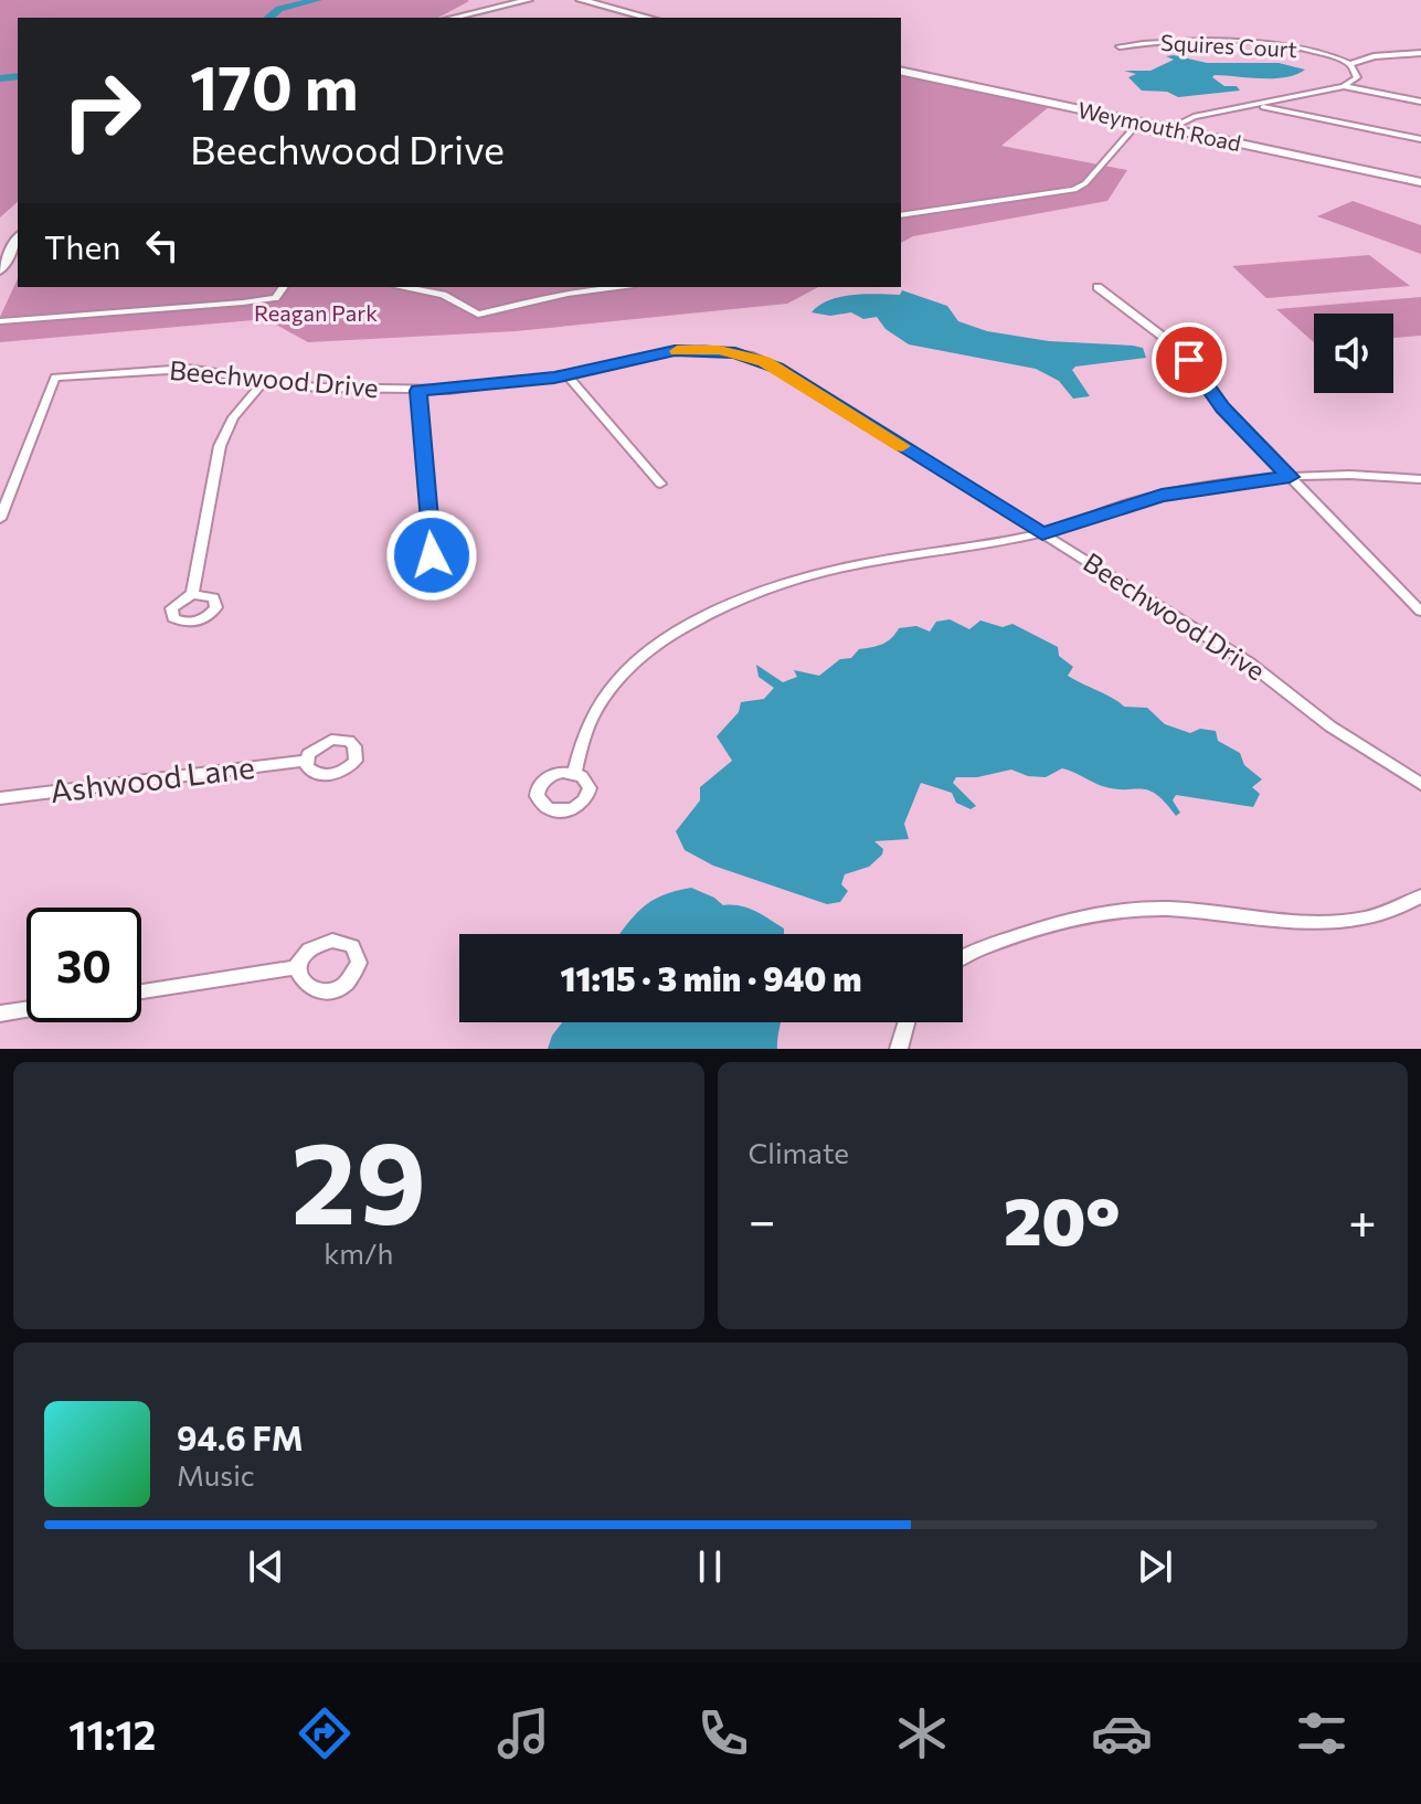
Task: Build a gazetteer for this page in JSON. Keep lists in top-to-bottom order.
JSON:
{
  "streets": {
    "main road": ["Weymouth Road"],
    "street": ["Squires Court", "Beechwood Drive", "Ashwood Lane"]
  },
  "parks": ["Reagan Park"],
  "page": {
    "turn": ["170 m", "Beechwood Drive"],
    "then": "Then",
    "limit": "30",
    "trip": "11:15 · 3 min · 940 m",
    "tile": [
      ["29", "km/h"],
      "Climate"
    ],
    "heat": ["−", "20°", "+"],
    "song": ["94.6 FM", "Music"],
    "tabs": "11:12"
  }
}
